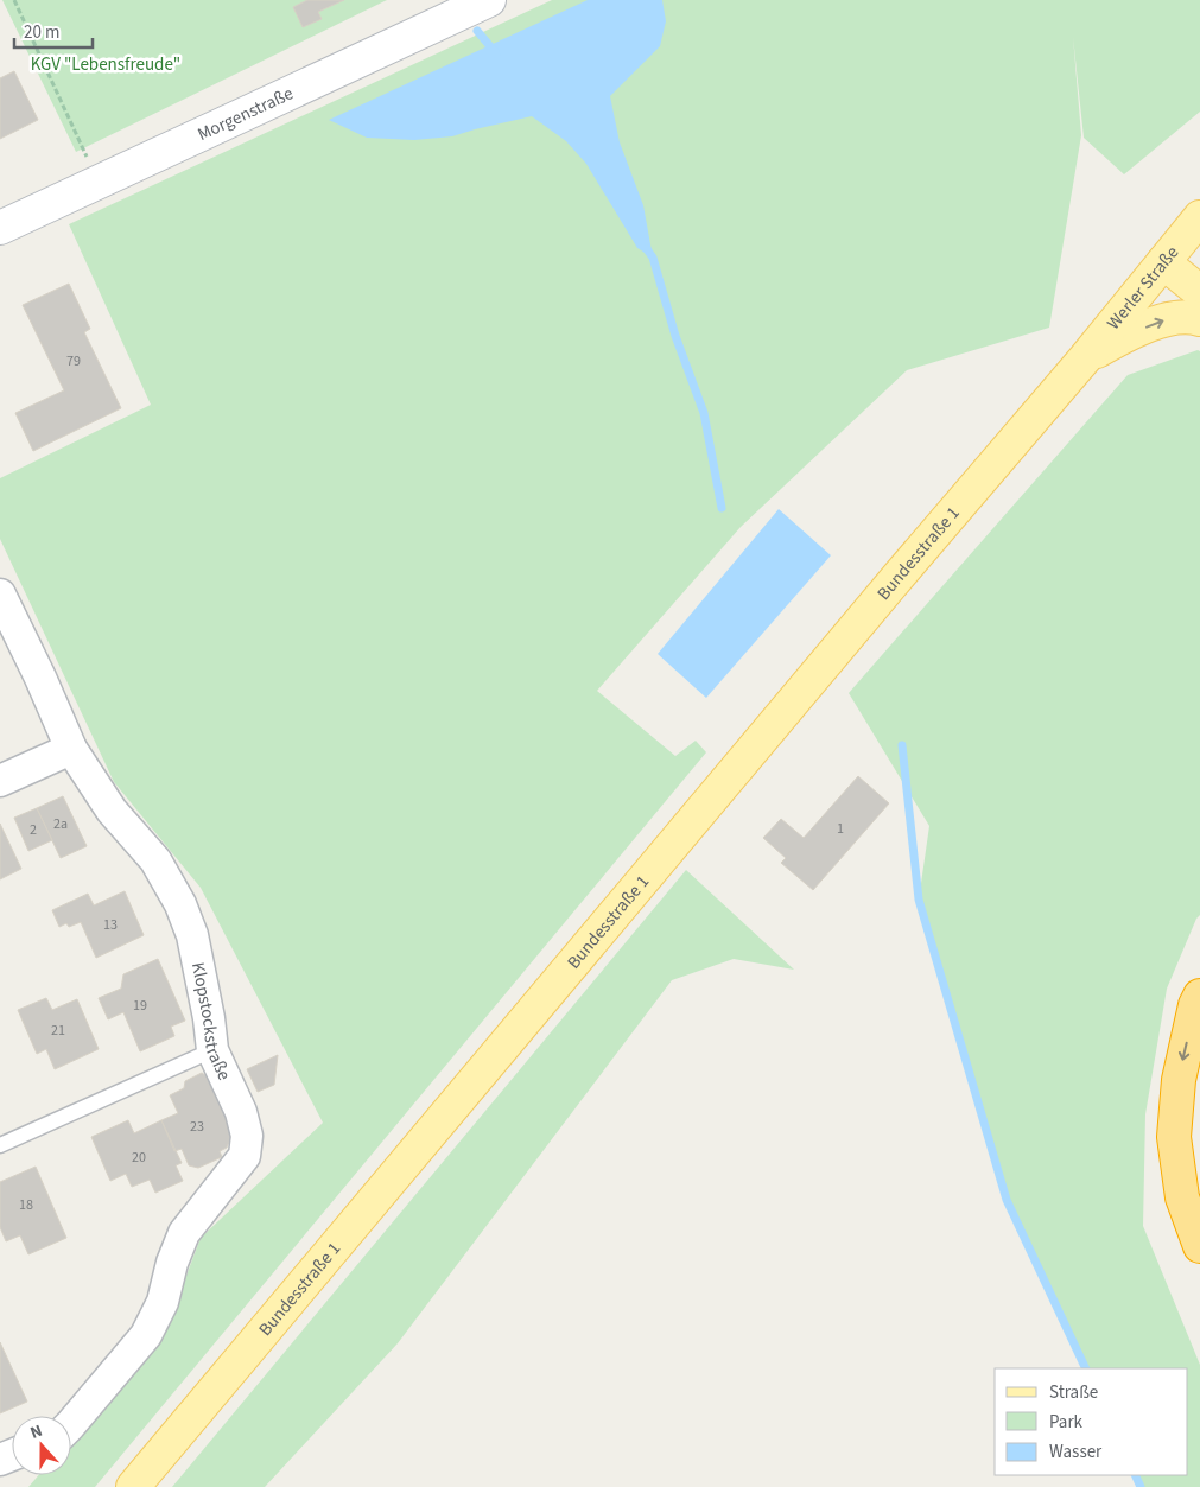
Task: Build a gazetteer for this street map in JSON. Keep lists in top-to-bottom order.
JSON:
{
  "streets": {
    "main road": ["Morgenstraße", "Werler Straße", "Bundesstraße 1"],
    "street": ["Klopstockstraße"]
  },
  "crossings": [
    ["Werler Straße", "Bundesstraße 1"]
  ],
  "parks": ["KGV \"Lebensfreude\""],
  "house_numbers": [
    "79",
    "2a",
    "1",
    "2",
    "13",
    "19",
    "21",
    "23",
    "20",
    "18"
  ],
  "legend": ["Straße", "Park", "Wasser"],
  "scale_bar": "20 m",
  "north": "top"
}
